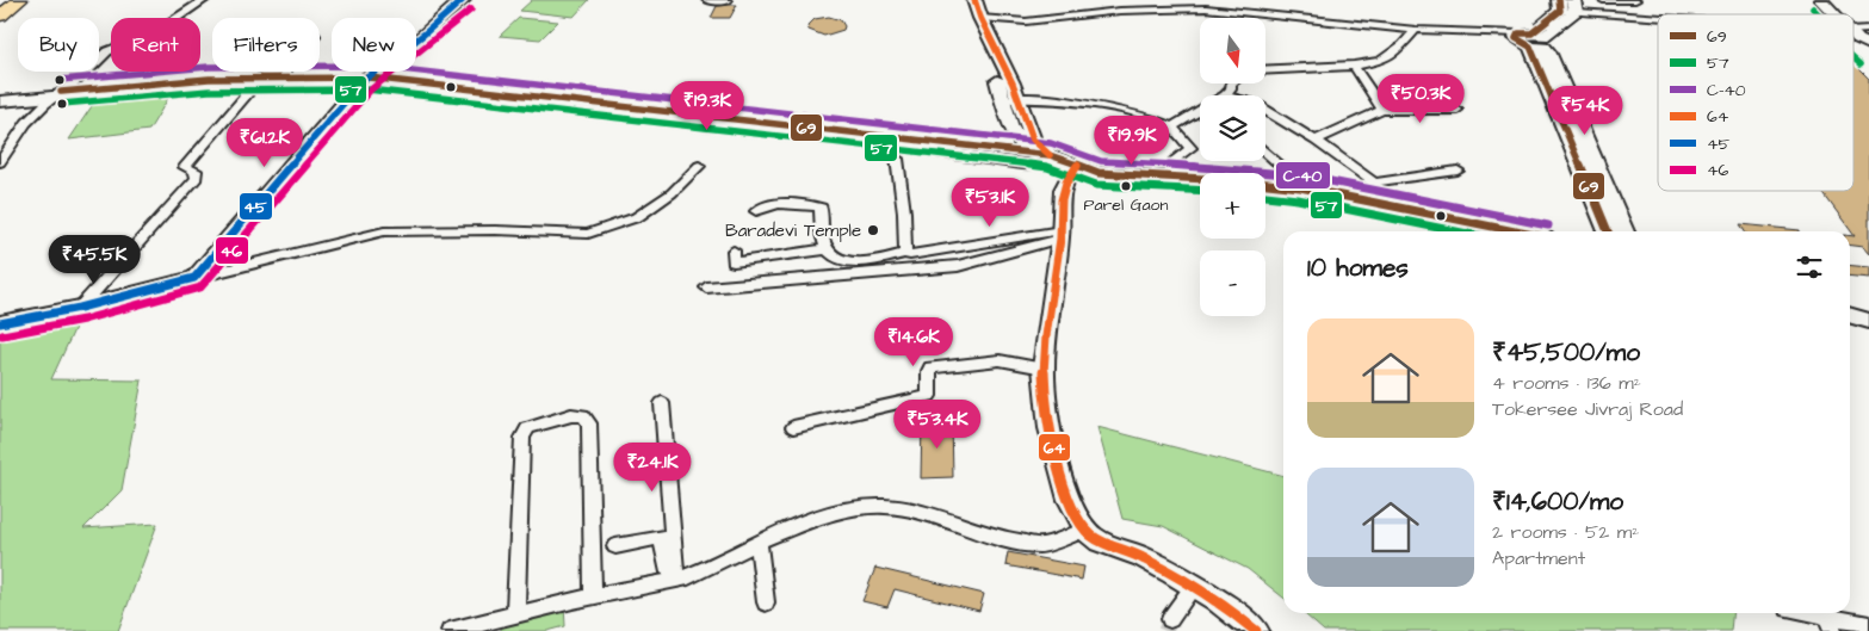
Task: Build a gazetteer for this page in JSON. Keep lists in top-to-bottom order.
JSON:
{
  "places": ["Parel Gaon", "Baradevi Temple"],
  "lines": [
    "transit line 69",
    "transit line 64",
    "transit line 45",
    "transit line 57",
    "transit line 46",
    "transit line C-40"
  ],
  "legend": [
    "69",
    "57",
    "C-40",
    "64",
    "45",
    "46"
  ],
  "north": "bottom",
  "page": {
    "map_buttons": ["+", "−"],
    "chip": [
      "Buy",
      "Rent",
      "Filters",
      "New"
    ],
    "price": [
      "₹50.3K",
      "₹19.3K",
      "₹54K",
      "₹19.9K",
      "₹61.2K",
      "₹53.1K",
      "₹45.5K",
      "₹14.6K",
      "₹53.4K",
      "₹24.1K"
    ],
    "heading": "10 homes",
    "list": [
      {
        "name": "₹45,500/mo",
        "note": "4 rooms · 136 m² · Tokersee Jivraj Road"
      },
      {
        "name": "₹14,600/mo",
        "note": "2 rooms · 52 m² · Apartment"
      }
    ]
  }
}
